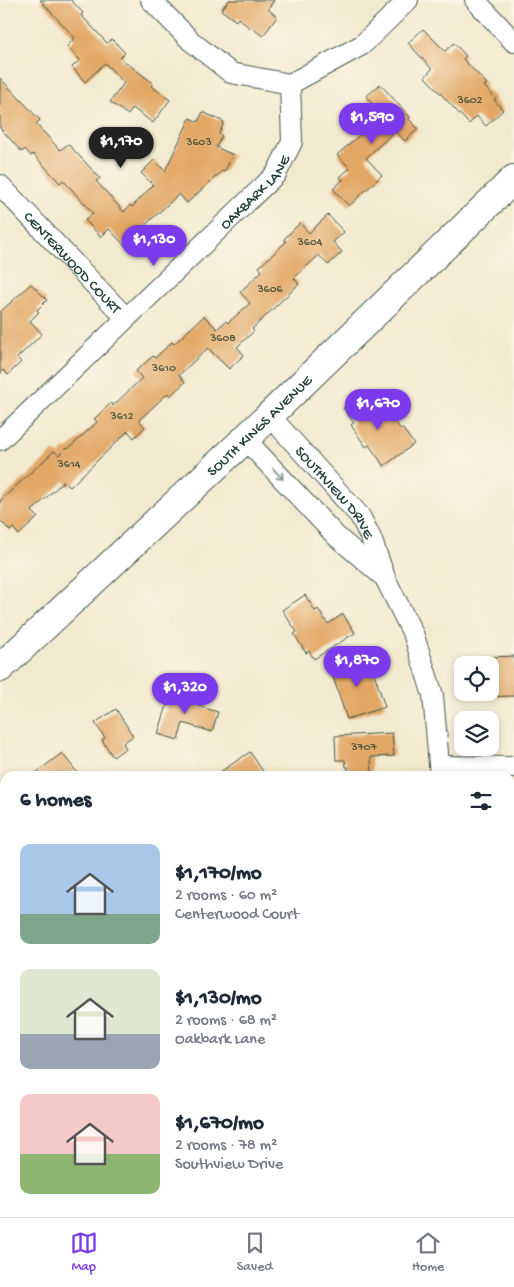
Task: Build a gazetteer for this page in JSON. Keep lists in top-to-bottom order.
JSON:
{
  "streets": {
    "street": [
      "OAKBARK LANE",
      "CENTERWOOD COURT",
      "SOUTH KINGS AVENUE",
      "SOUTHVIEW DRIVE"
    ]
  },
  "crossings": [
    ["OAKBARK LANE", "CENTERWOOD COURT"],
    ["SOUTH KINGS AVENUE", "SOUTHVIEW DRIVE"]
  ],
  "house_numbers": [
    "3602",
    "3603",
    "3604",
    "3606",
    "3608",
    "3610",
    "3612",
    "3614",
    "3707"
  ],
  "page": {
    "price": [
      "$1,590",
      "$1,170",
      "$1,130",
      "$1,670",
      "$1,870",
      "$1,320"
    ],
    "heading": "6 homes",
    "list": [
      {
        "name": "$1,170/mo",
        "note": "2 rooms · 60 m² · Centerwood Court"
      },
      {
        "name": "$1,130/mo",
        "note": "2 rooms · 68 m² · Oakbark Lane"
      },
      {
        "name": "$1,670/mo",
        "note": "2 rooms · 78 m² · Southview Drive"
      }
    ],
    "tabs": ["Map", "Saved", "Home"]
  }
}
